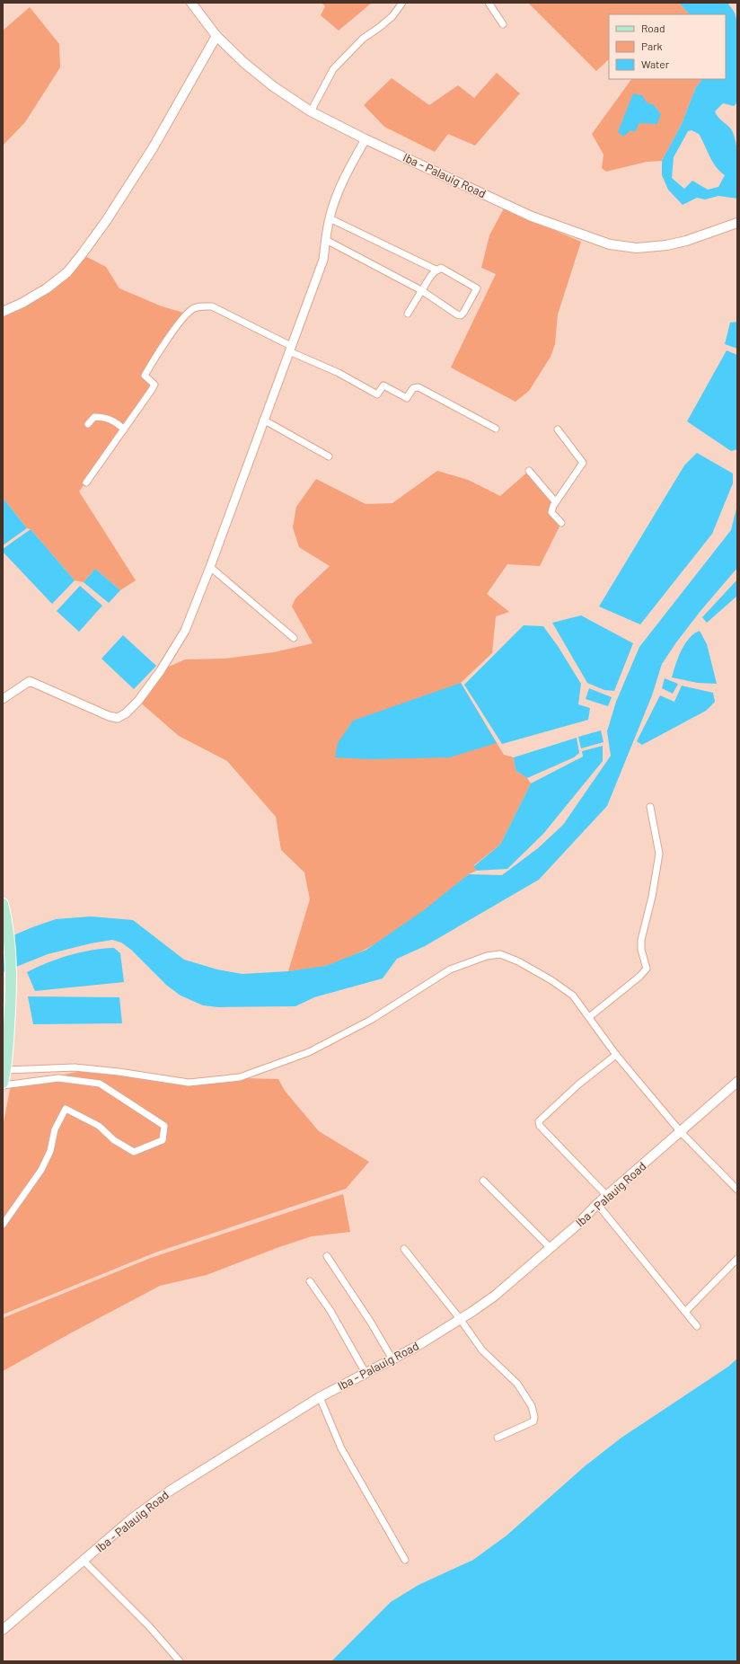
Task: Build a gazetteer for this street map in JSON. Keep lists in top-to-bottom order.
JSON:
{
  "streets": {
    "main road": ["Iba - Palauig Road"]
  },
  "legend": ["Road", "Park", "Water"]
}
